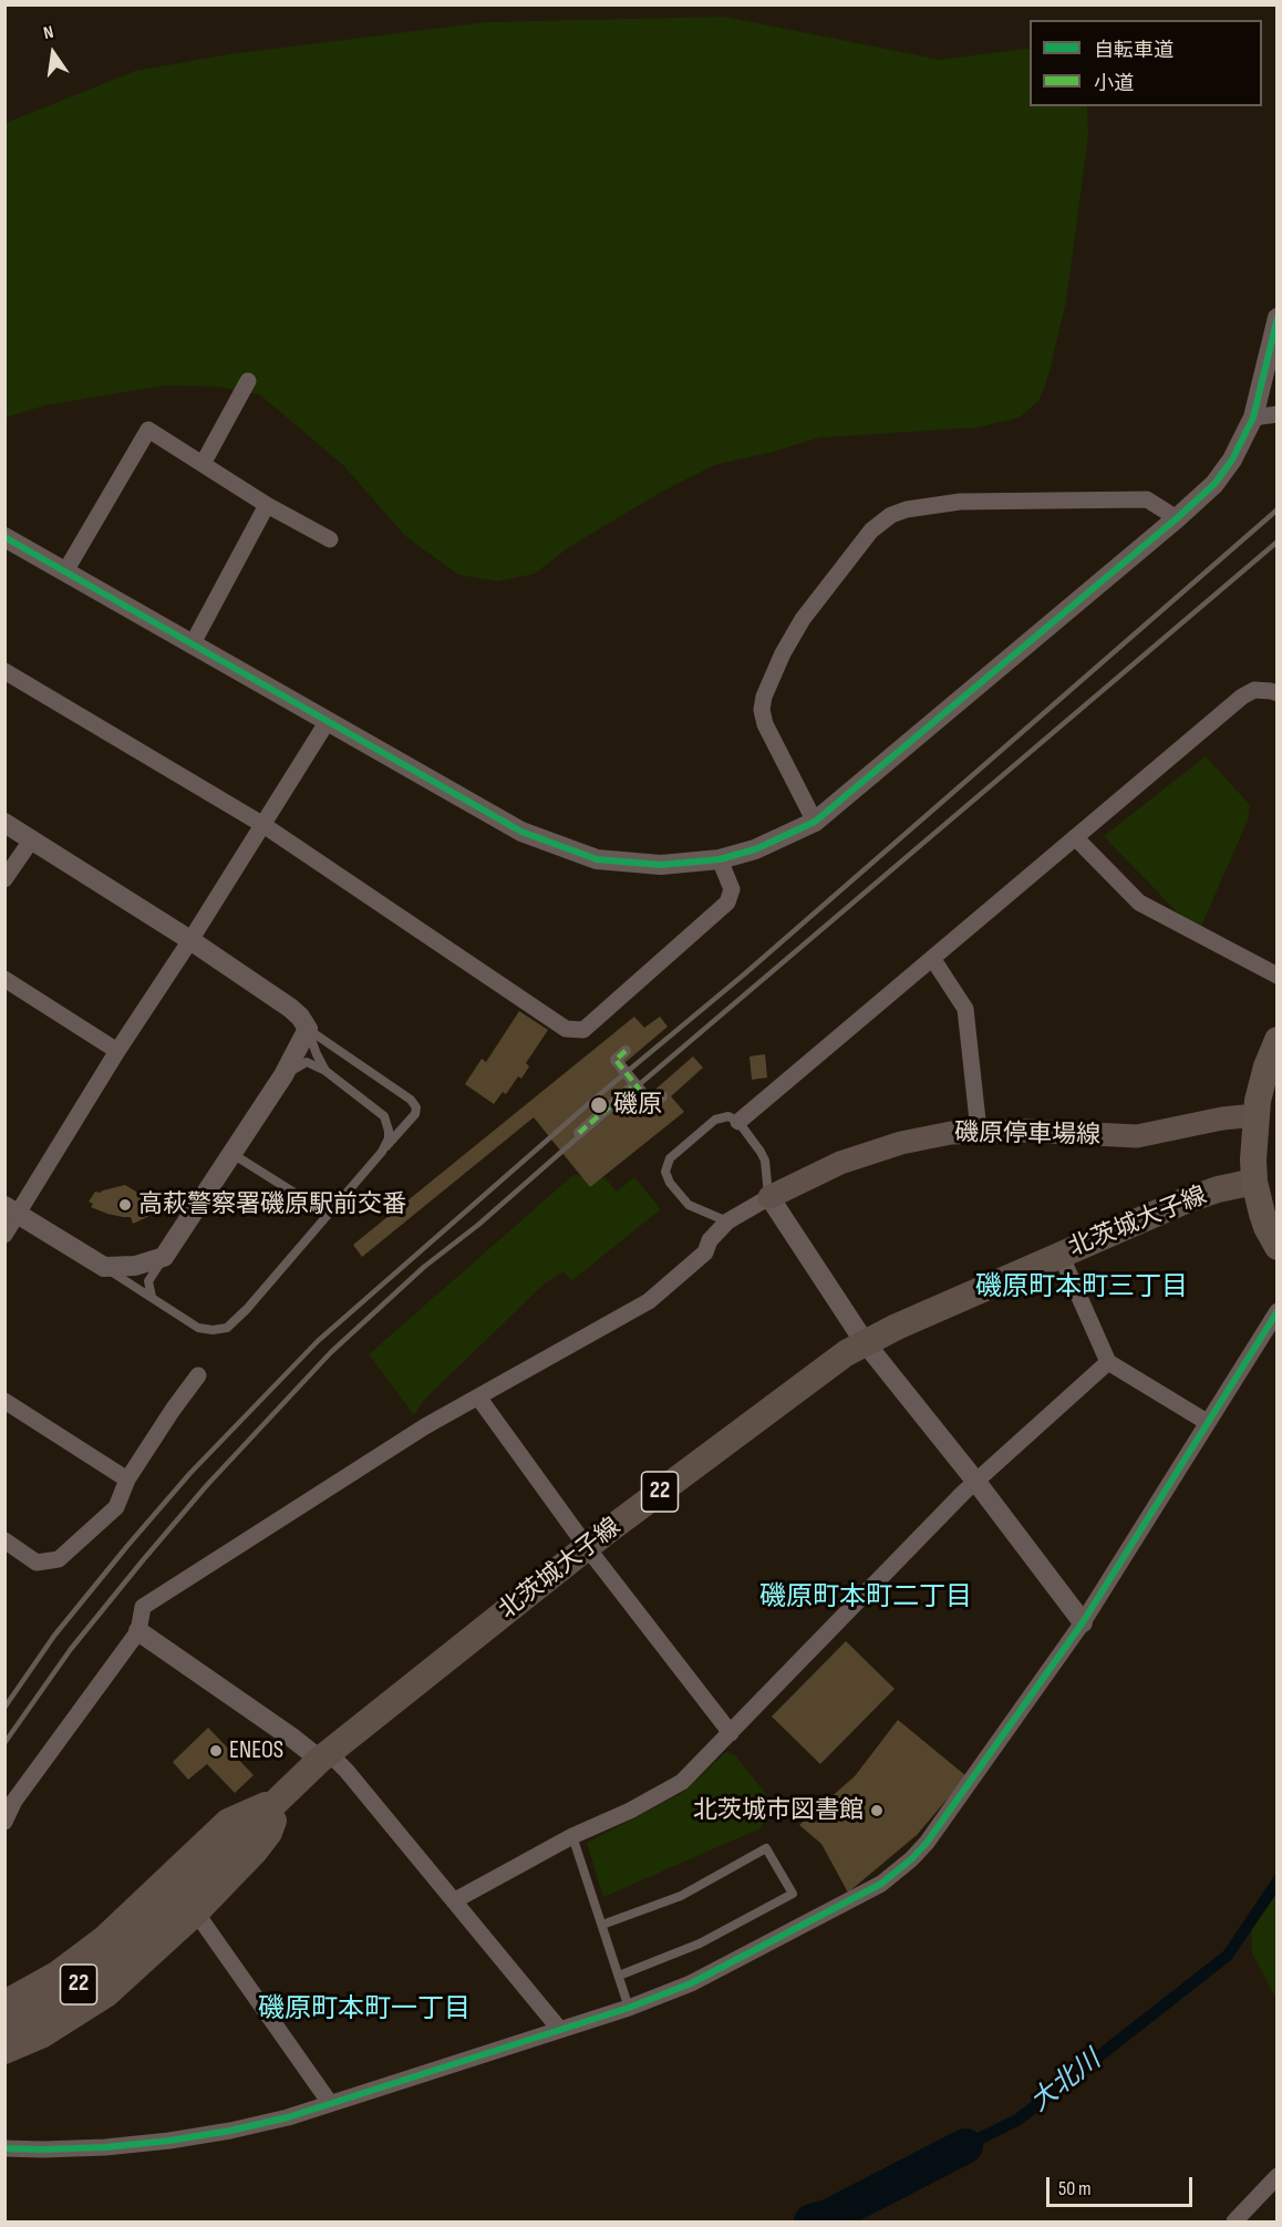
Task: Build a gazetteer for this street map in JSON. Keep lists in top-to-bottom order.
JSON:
{
  "streets": {
    "main road": ["磯原停車場線", "北茨城大子線", "22"]
  },
  "districts": ["磯原町本町三丁目", "磯原町本町二丁目", "磯原町本町一丁目"],
  "water": ["大北川"],
  "places": [
    "磯原",
    "高萩警察署磯原駅前交番",
    "ENEOS",
    "北茨城市図書館"
  ],
  "legend": ["自転車道", "小道"],
  "scale_bar": "50 m",
  "north": "top"
}
